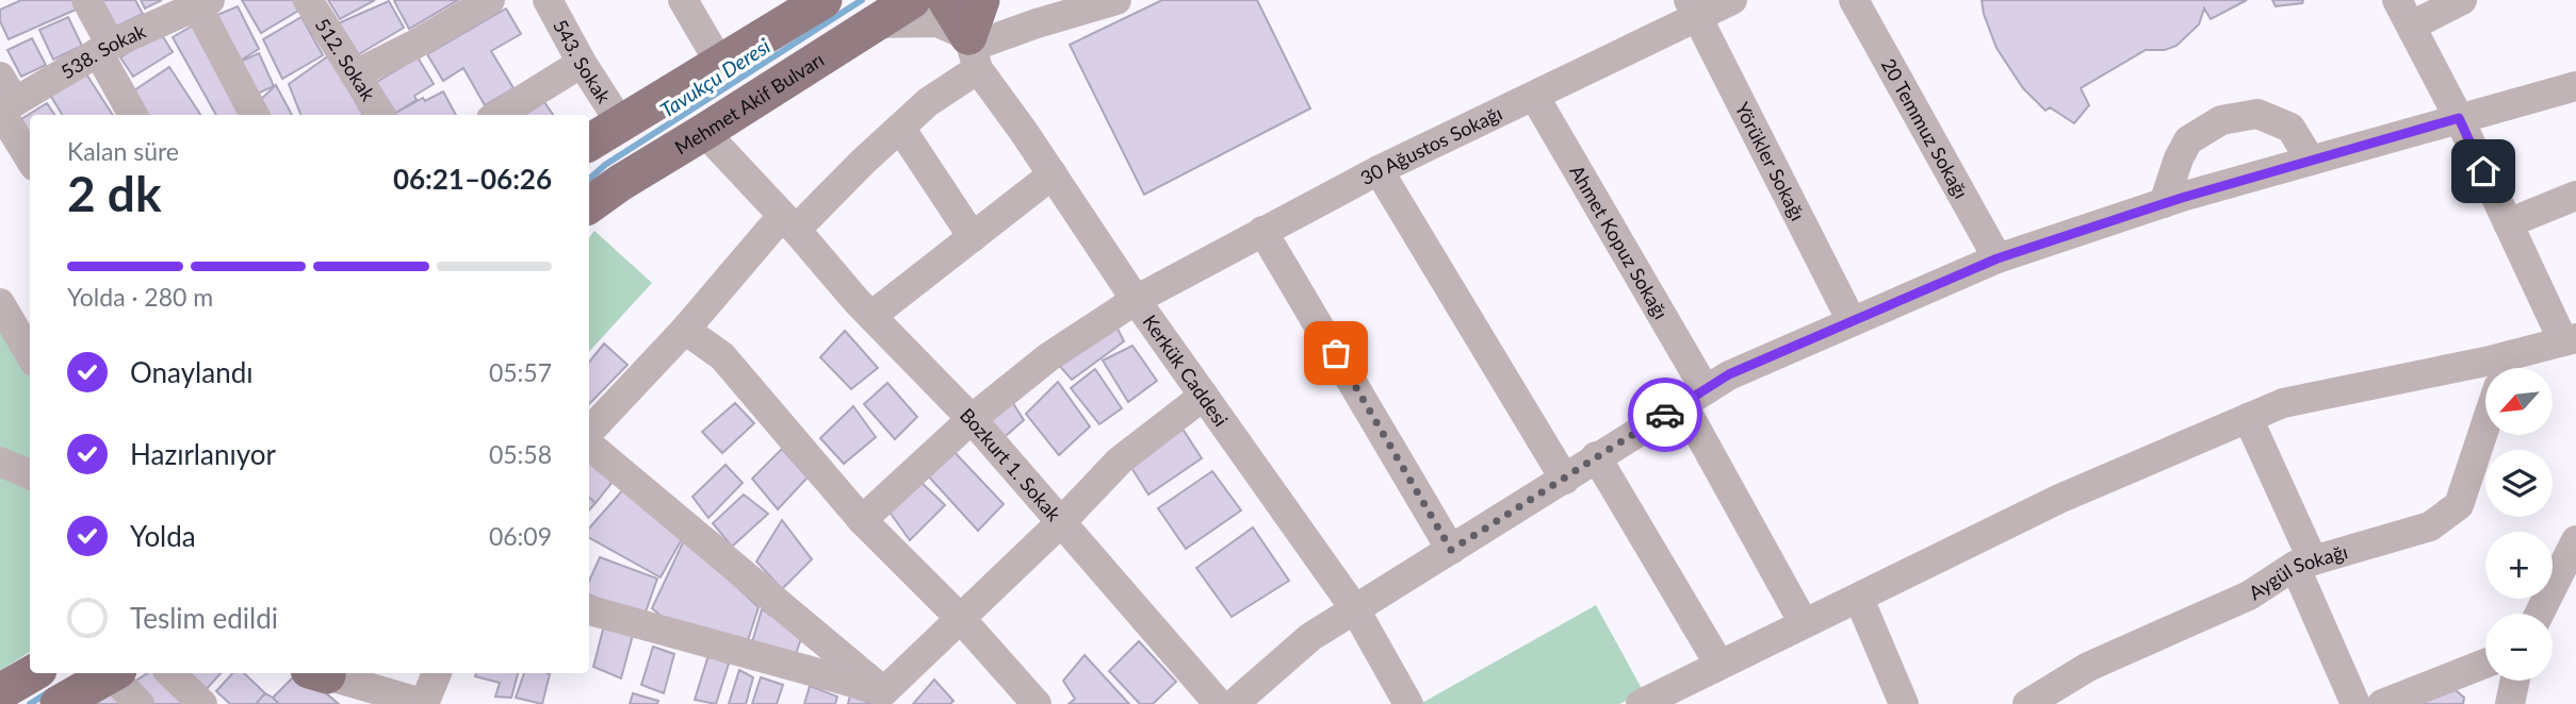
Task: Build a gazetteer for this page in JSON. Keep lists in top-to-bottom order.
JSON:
{
  "streets": {
    "main road": ["Mehmet Akif Bulvarı"],
    "street": [
      "538. Sokak",
      "512. Sokak",
      "543. Sokak",
      "20 Temmuz Sokağı",
      "30 Ağustos Sokağı",
      "Yörükler Sokağı",
      "Ahmet Kopuz Sokağı",
      "Kerkük Caddesi",
      "Bozkurt 1. Sokak",
      "Aygül Sokağı"
    ]
  },
  "crossings": [
    ["Mehmet Akif Bulvarı", "Bozkurt 1. Sokak"],
    ["30 Ağustos Sokağı", "Yörükler Sokağı"],
    ["30 Ağustos Sokağı", "Ahmet Kopuz Sokağı"],
    ["30 Ağustos Sokağı", "Kerkük Caddesi"],
    ["30 Ağustos Sokağı", "Bozkurt 1. Sokak"]
  ],
  "water": ["Tavukçu Deresi"],
  "north": "bottom left",
  "page": {
    "heading": ["2 dk", "Kalan süre", "06:21–06:26"],
    "bar": "Yolda · 280 m",
    "list": [
      ["Onaylandı", "05:57"],
      ["Hazırlanıyor", "05:58"],
      ["Yolda", "06:09"],
      "Teslim edildi"
    ],
    "map_buttons": ["+", "−"]
  }
}
